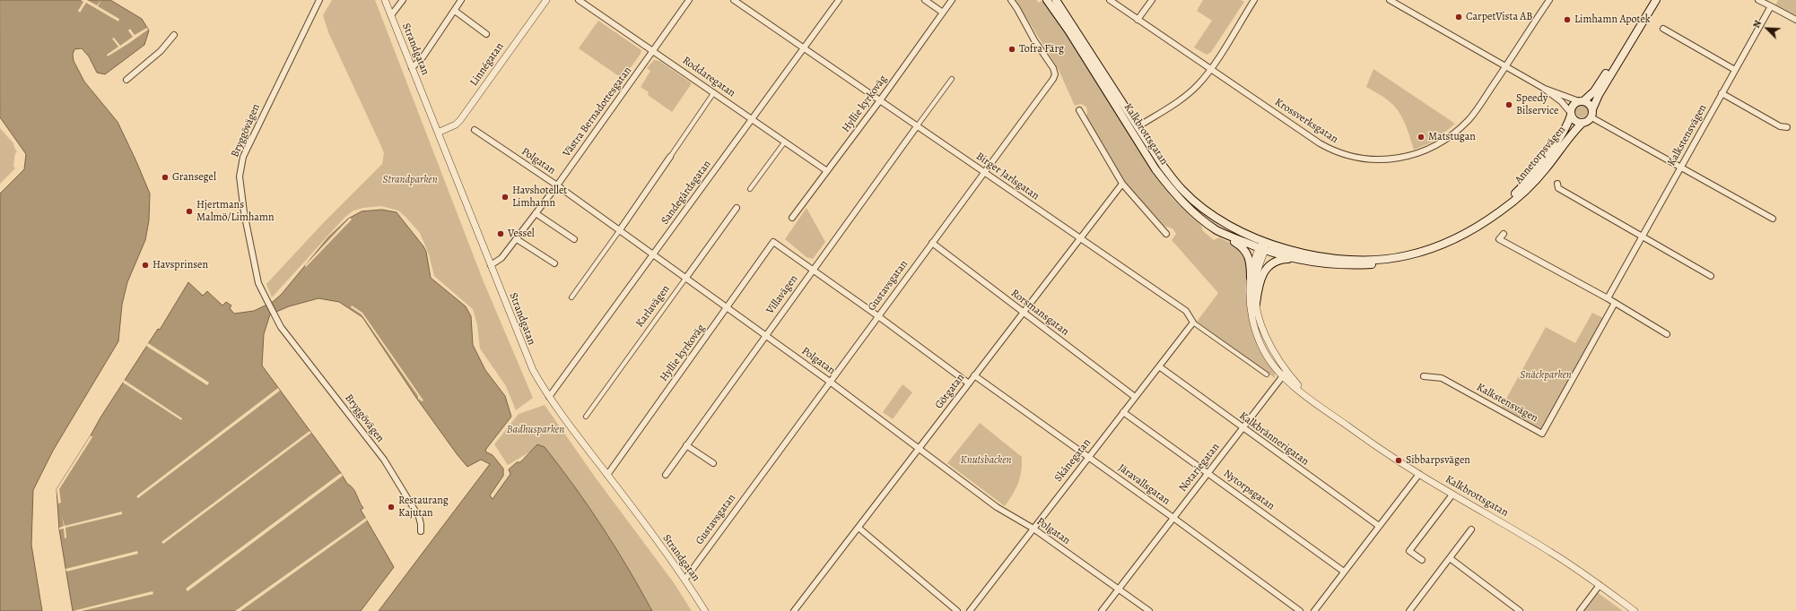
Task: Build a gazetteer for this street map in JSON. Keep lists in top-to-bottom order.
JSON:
{
  "streets": {
    "main road": ["Kalkbrottsgatan", "Annetorpsvägen"],
    "street": [
      "Strandgatan",
      "Linnégatan",
      "Roddaregatan",
      "Hyllie kyrkoväg",
      "Västra Bernadottesgatan",
      "Krossverksgatan",
      "Bryggövägen",
      "Kalkstensvägen",
      "Polgatan",
      "Birger Jarlsgatan",
      "Sandegårdsgatan",
      "Gustavsgatan",
      "Villavägen",
      "Karlavägen",
      "Rorsmansgatan",
      "Götgatan",
      "Kalkbrännerigatan",
      "Skånegatan",
      "Notariegatan",
      "Järavallsgatan",
      "Nytorpsgatan"
    ]
  },
  "crossings": [
    ["Strandgatan", "Linnégatan"],
    ["Strandgatan", "Hyllie kyrkoväg"],
    ["Strandgatan", "Västra Bernadottesgatan"],
    ["Strandgatan", "Sandegårdsgatan"],
    ["Strandgatan", "Gustavsgatan"],
    ["Roddaregatan", "Hyllie kyrkoväg"],
    ["Roddaregatan", "Västra Bernadottesgatan"],
    ["Roddaregatan", "Sandegårdsgatan"],
    ["Hyllie kyrkoväg", "Polgatan"],
    ["Hyllie kyrkoväg", "Birger Jarlsgatan"],
    ["Hyllie kyrkoväg", "Villavägen"],
    ["Västra Bernadottesgatan", "Polgatan"],
    ["Kalkbrottsgatan", "Annetorpsvägen"],
    ["Kalkbrottsgatan", "Notariegatan"],
    ["Polgatan", "Sandegårdsgatan"],
    ["Polgatan", "Gustavsgatan"],
    ["Polgatan", "Villavägen"],
    ["Polgatan", "Karlavägen"],
    ["Polgatan", "Götgatan"],
    ["Polgatan", "Skånegatan"],
    ["Polgatan", "Notariegatan"],
    ["Birger Jarlsgatan", "Sandegårdsgatan"],
    ["Birger Jarlsgatan", "Gustavsgatan"],
    ["Birger Jarlsgatan", "Villavägen"],
    ["Birger Jarlsgatan", "Götgatan"],
    ["Birger Jarlsgatan", "Skånegatan"],
    ["Gustavsgatan", "Rorsmansgatan"],
    ["Rorsmansgatan", "Götgatan"],
    ["Rorsmansgatan", "Skånegatan"],
    ["Götgatan", "Järavallsgatan"],
    ["Kalkbrännerigatan", "Skånegatan"],
    ["Kalkbrännerigatan", "Notariegatan"],
    ["Skånegatan", "Järavallsgatan"],
    ["Skånegatan", "Nytorpsgatan"],
    ["Notariegatan", "Järavallsgatan"],
    ["Notariegatan", "Nytorpsgatan"]
  ],
  "parks": [
    "Strandparken",
    "Snäckparken",
    "Badhusparken",
    "Knutsbacken"
  ],
  "places": [
    "CarpetVista AB",
    "Limhamn Apotek",
    "Tofra Färg",
    "Speedy Bilservice",
    "Matstugan",
    "Gransegel",
    "Havshotellet Limhamn",
    "Hjertmans Malmö/Limhamn",
    "Vessel",
    "Havsprinsen",
    "Sibbarpsvägen",
    "Restaurang Kajutan"
  ],
  "north": "top left"
}
